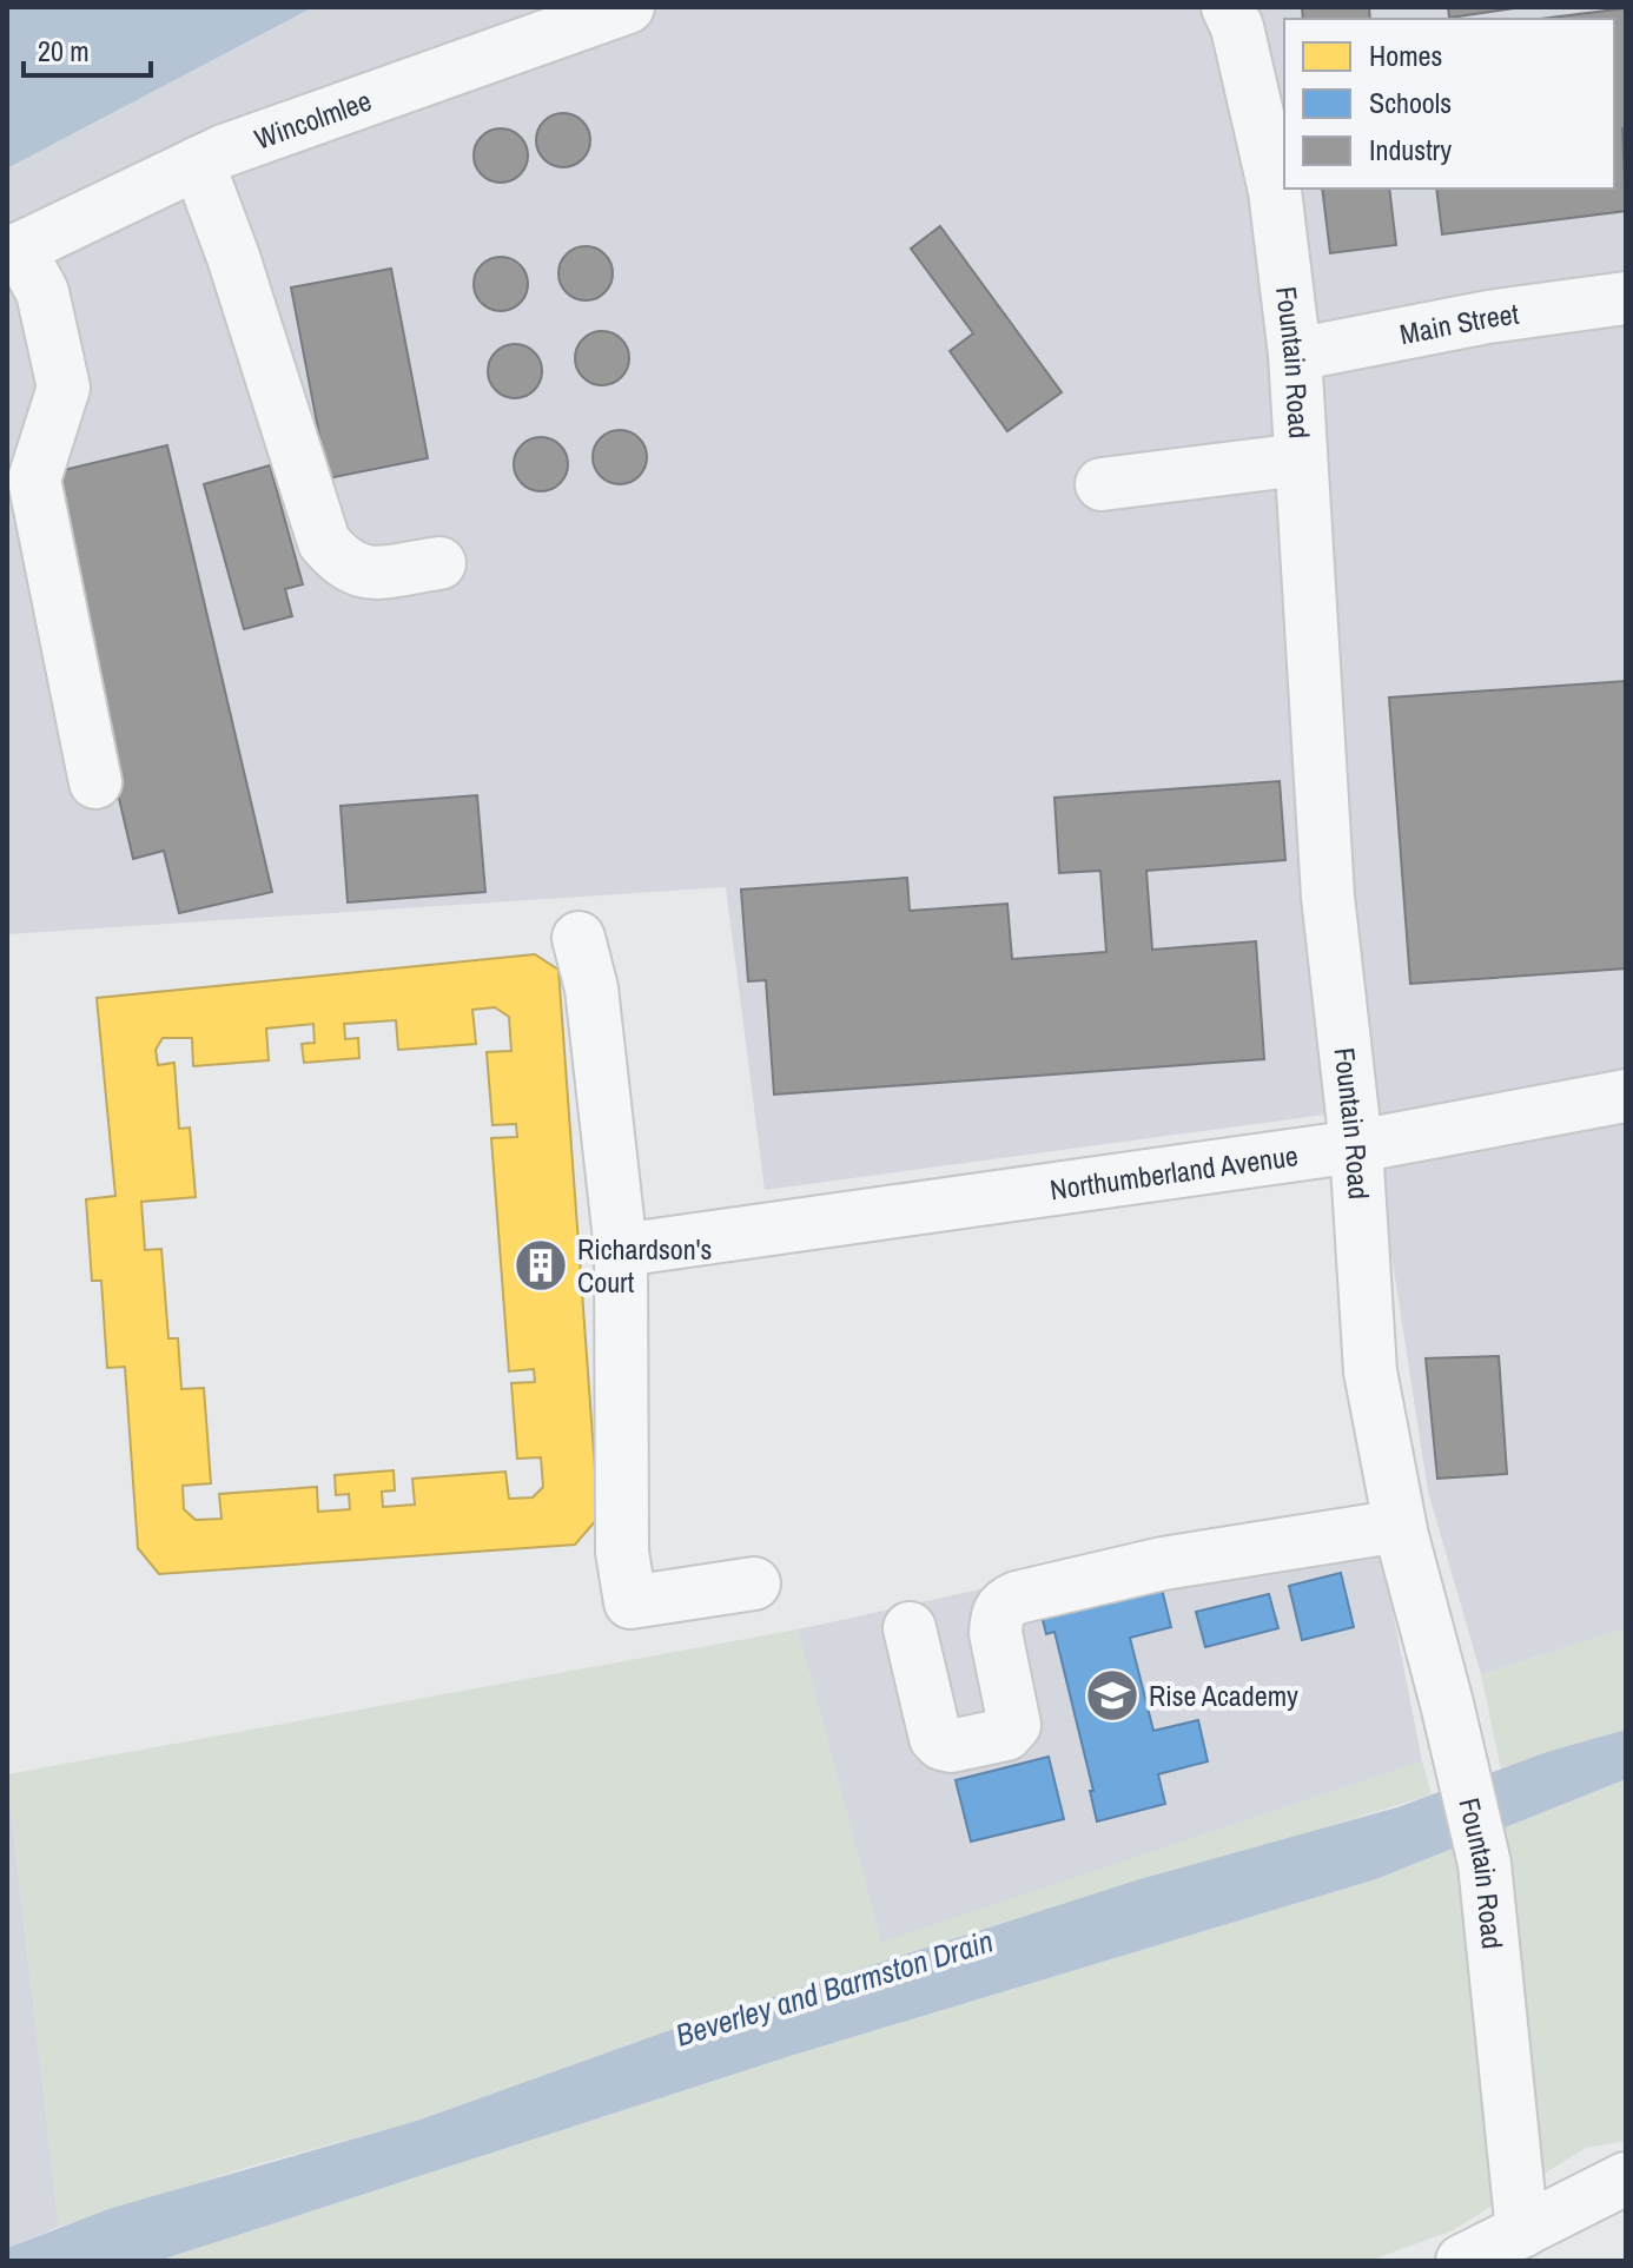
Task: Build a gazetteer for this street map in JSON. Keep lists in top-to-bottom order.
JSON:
{
  "streets": {
    "street": [
      "Wincolmlee",
      "Main Street",
      "Fountain Road",
      "Northumberland Avenue"
    ]
  },
  "crossings": [
    ["Main Street", "Fountain Road"],
    ["Fountain Road", "Northumberland Avenue"]
  ],
  "water": ["Beverley and Barmston Drain"],
  "places": {
    "building": ["Richardson's Court"],
    "school or university": ["Rise Academy"]
  },
  "legend": ["Homes", "Schools", "Industry"],
  "scale_bar": "20 m"
}
